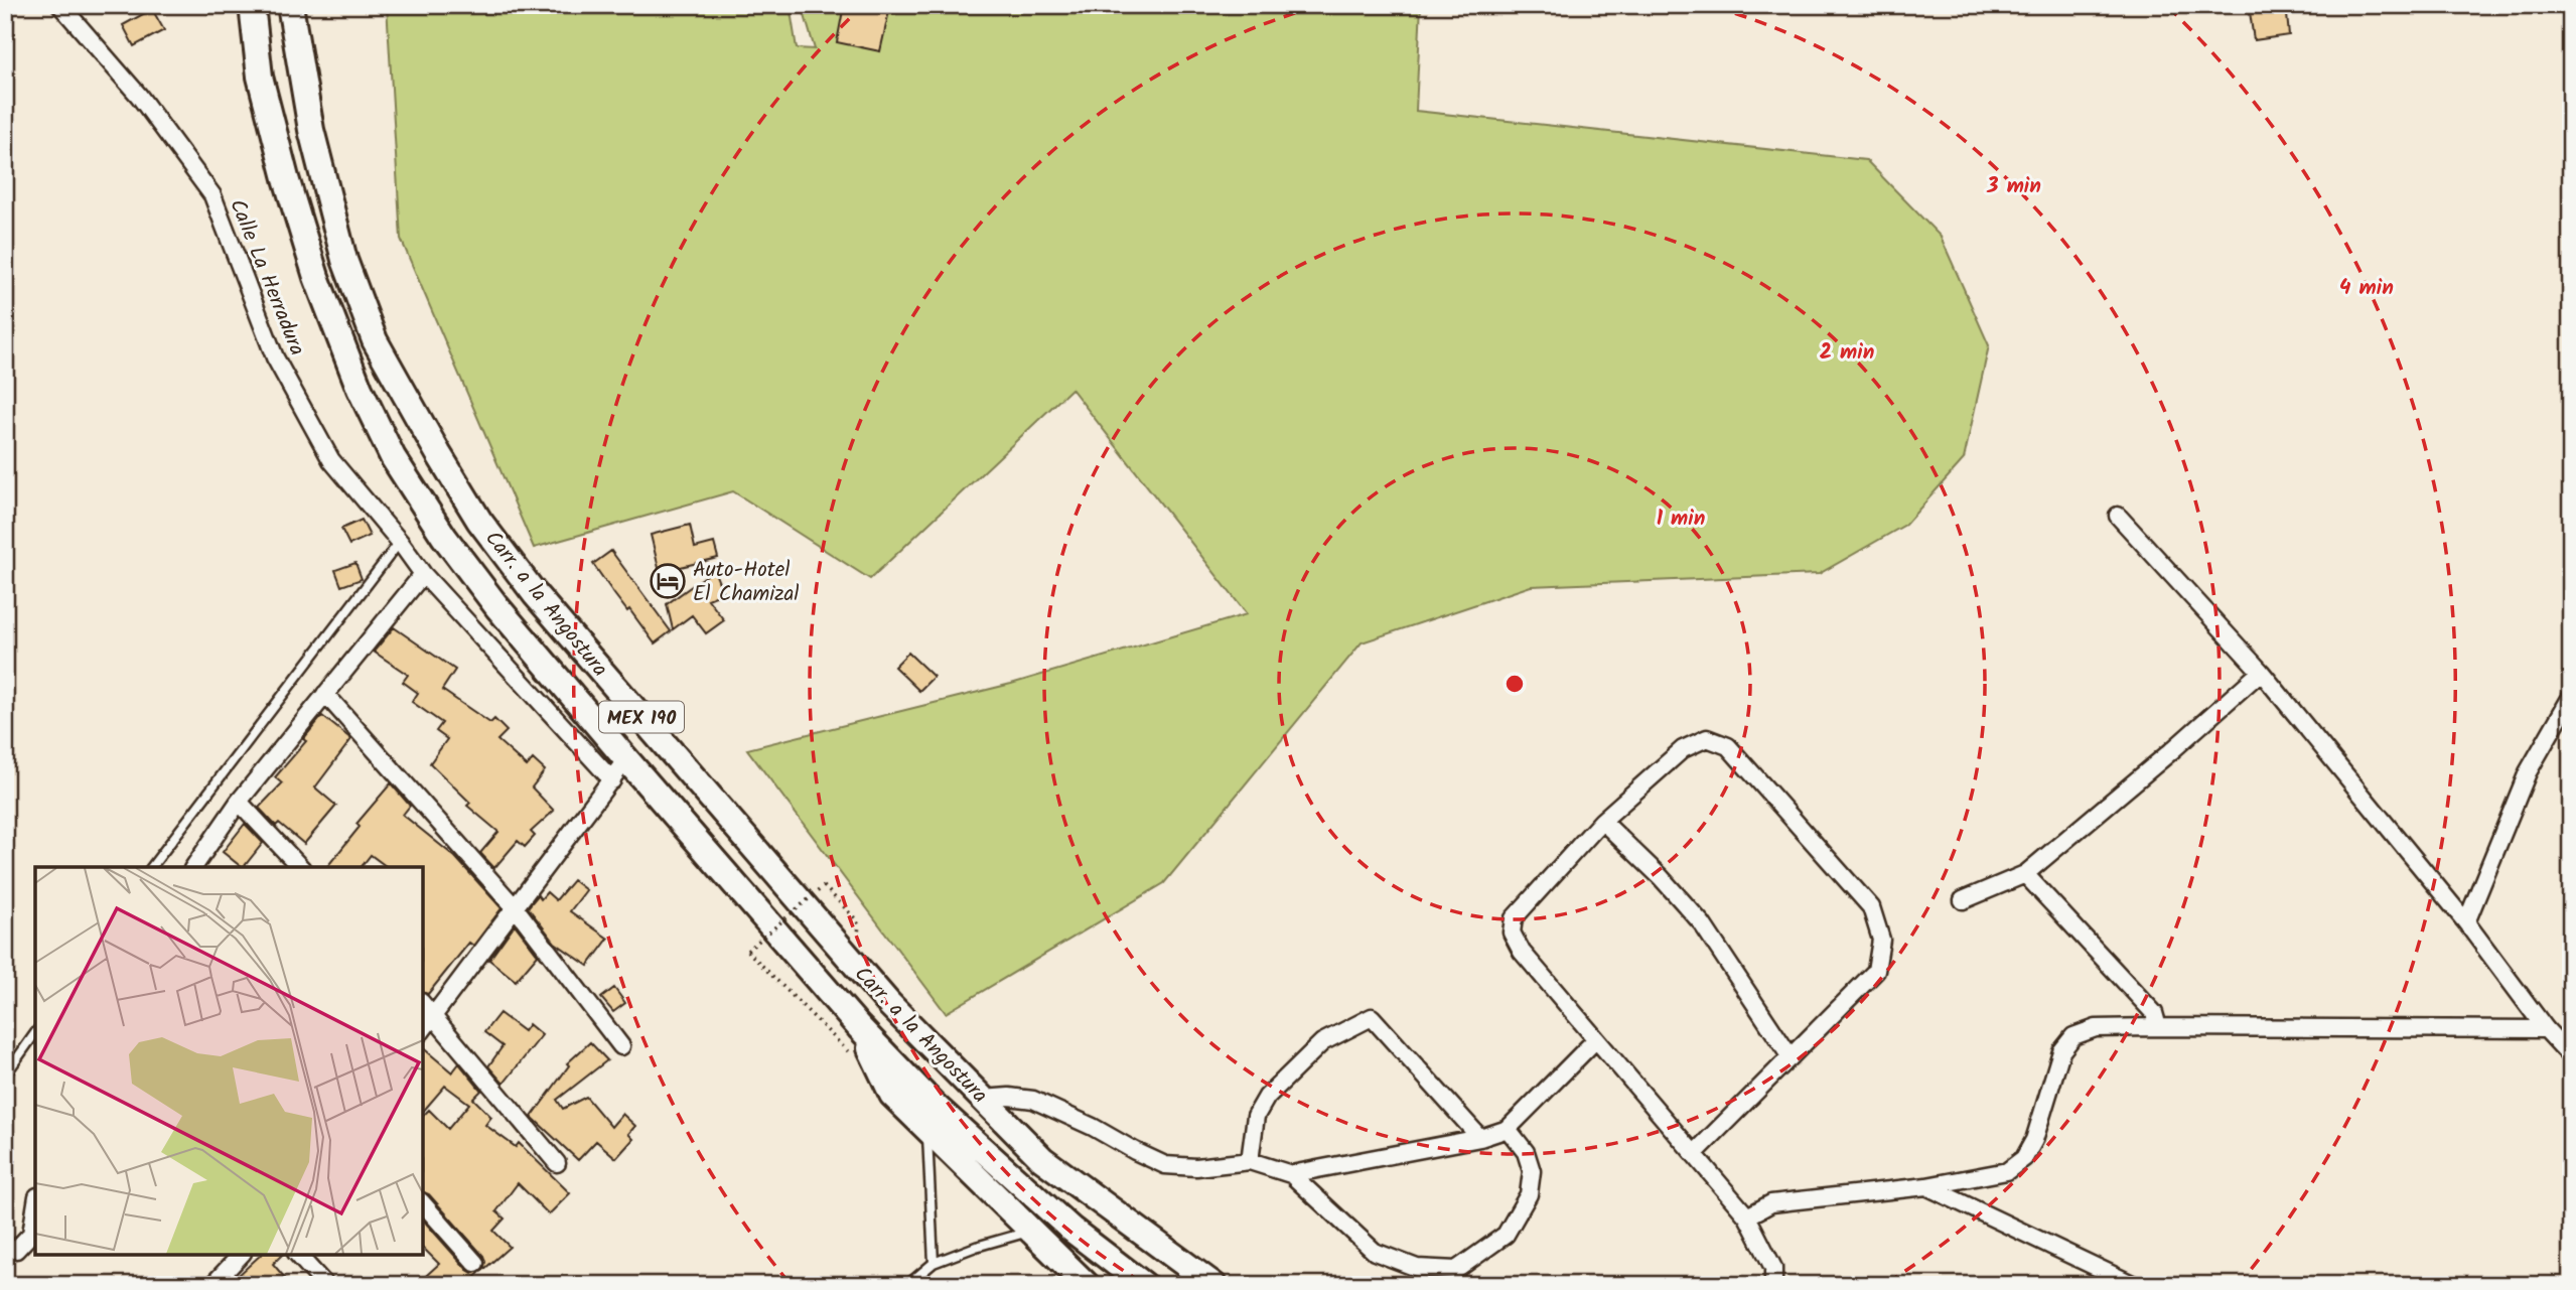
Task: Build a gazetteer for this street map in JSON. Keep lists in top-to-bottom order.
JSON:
{
  "streets": {
    "main road": ["Carr. a la Angostura", "MEX 190"],
    "street": ["Calle La Herradura"]
  },
  "places": {
    "hotel": ["Auto-Hotel El Chamizal"]
  },
  "rings": [
    "3 min",
    "4 min",
    "2 min",
    "1 min"
  ]
}
